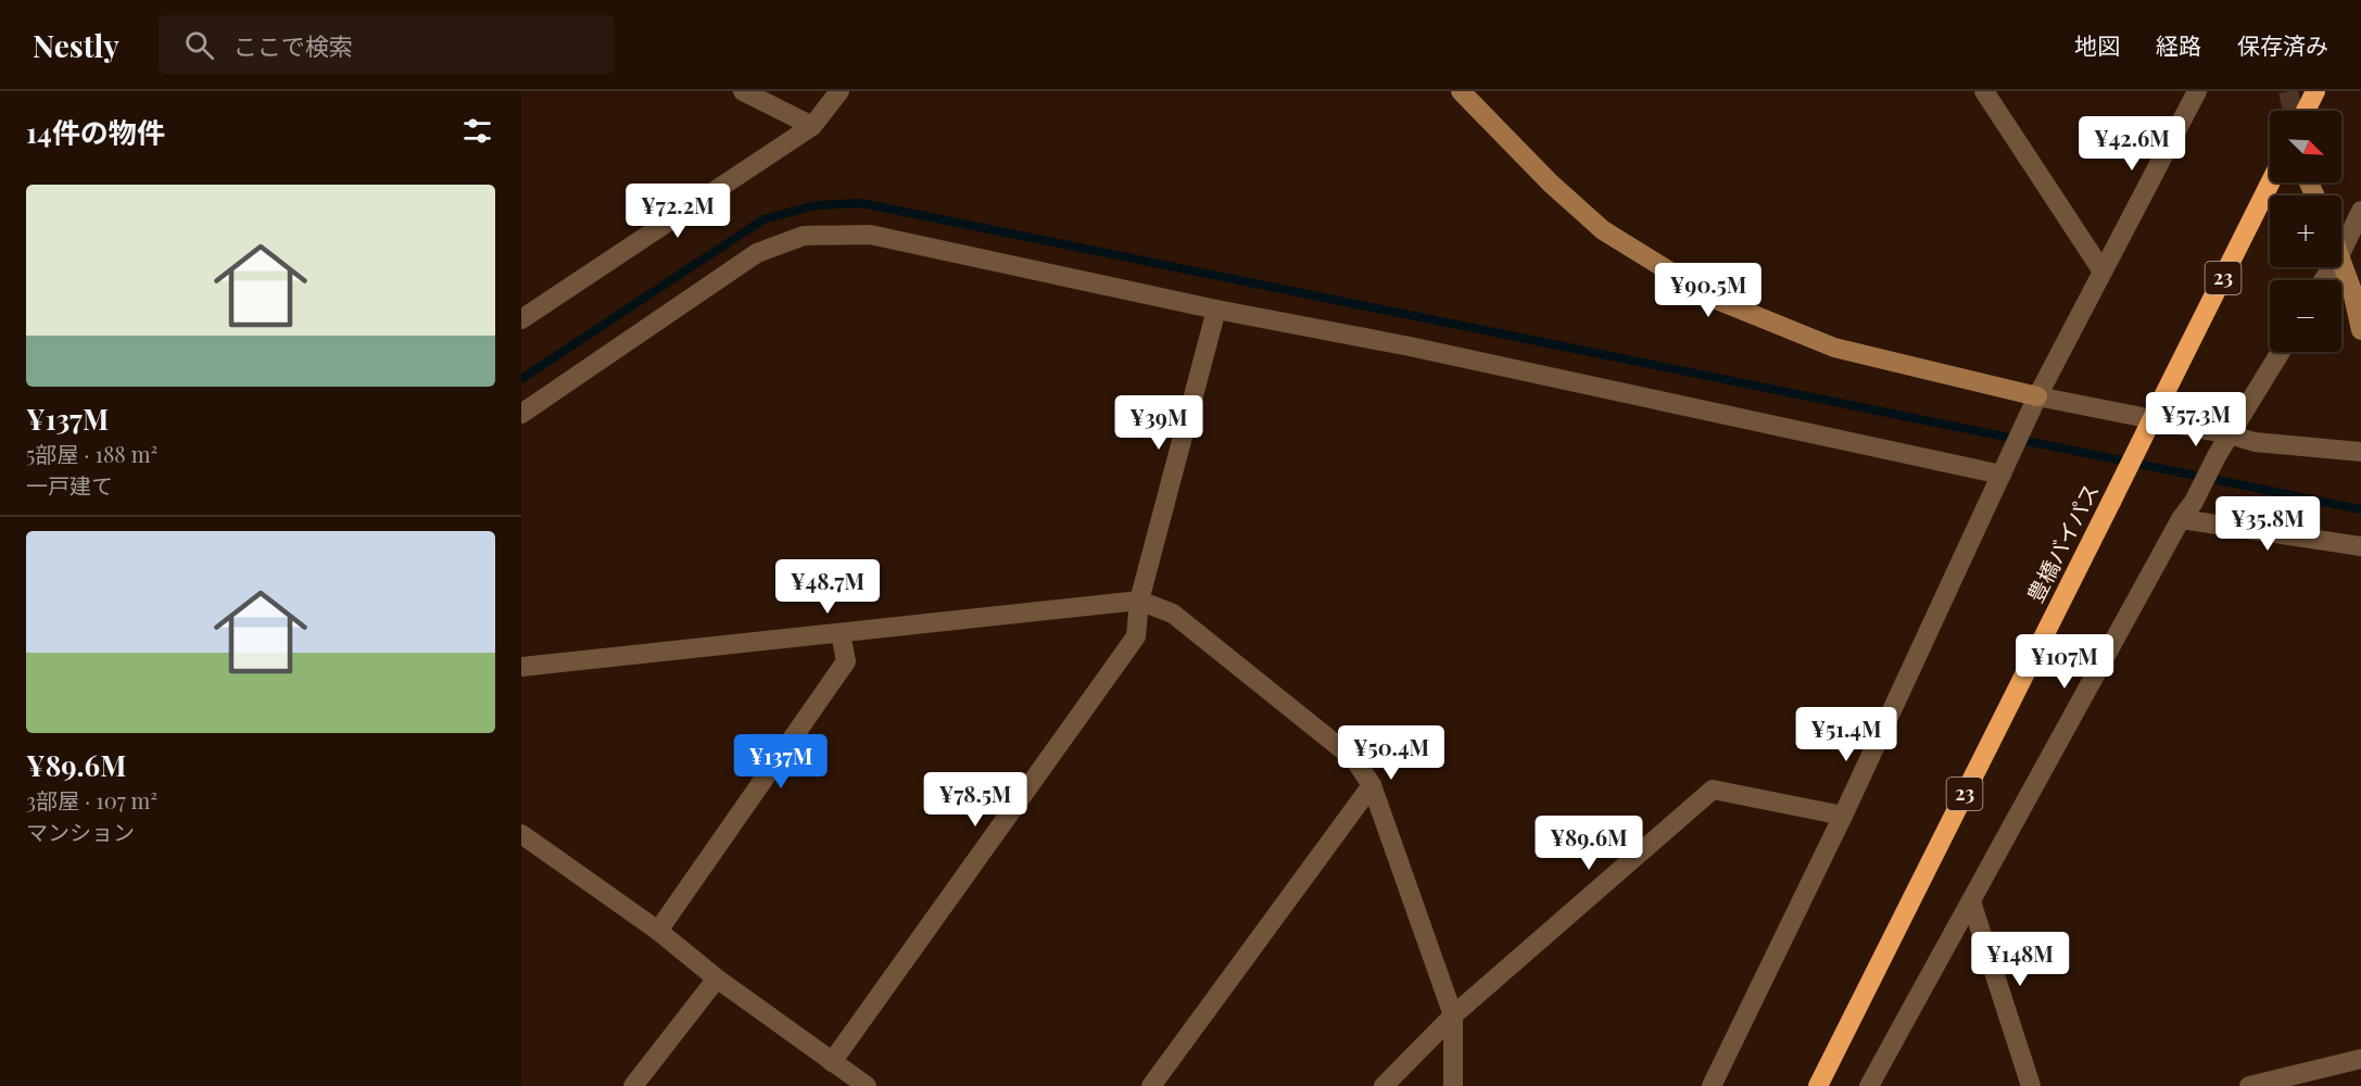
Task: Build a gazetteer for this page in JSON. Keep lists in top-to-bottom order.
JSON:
{
  "streets": {
    "highway": ["23", "豊橋バイパス"]
  },
  "north": "bottom right",
  "page": {
    "header": "Nestly",
    "search": "ここで検索",
    "nav": ["地図", "経路", "保存済み"],
    "heading": "14件の物件",
    "map_buttons": ["+", "−"],
    "price": [
      "¥42.6M",
      "¥72.2M",
      "¥90.5M",
      "¥57.3M",
      "¥39M",
      "¥35.8M",
      "¥48.7M",
      "¥107M",
      "¥51.4M",
      "¥50.4M",
      "¥137M",
      "¥78.5M",
      "¥89.6M",
      "¥148M"
    ],
    "list": [
      {
        "name": "¥137M",
        "note": "5部屋 · 188 m² · 一戸建て"
      },
      {
        "name": "¥89.6M",
        "note": "3部屋 · 107 m² · マンション"
      }
    ]
  }
}
